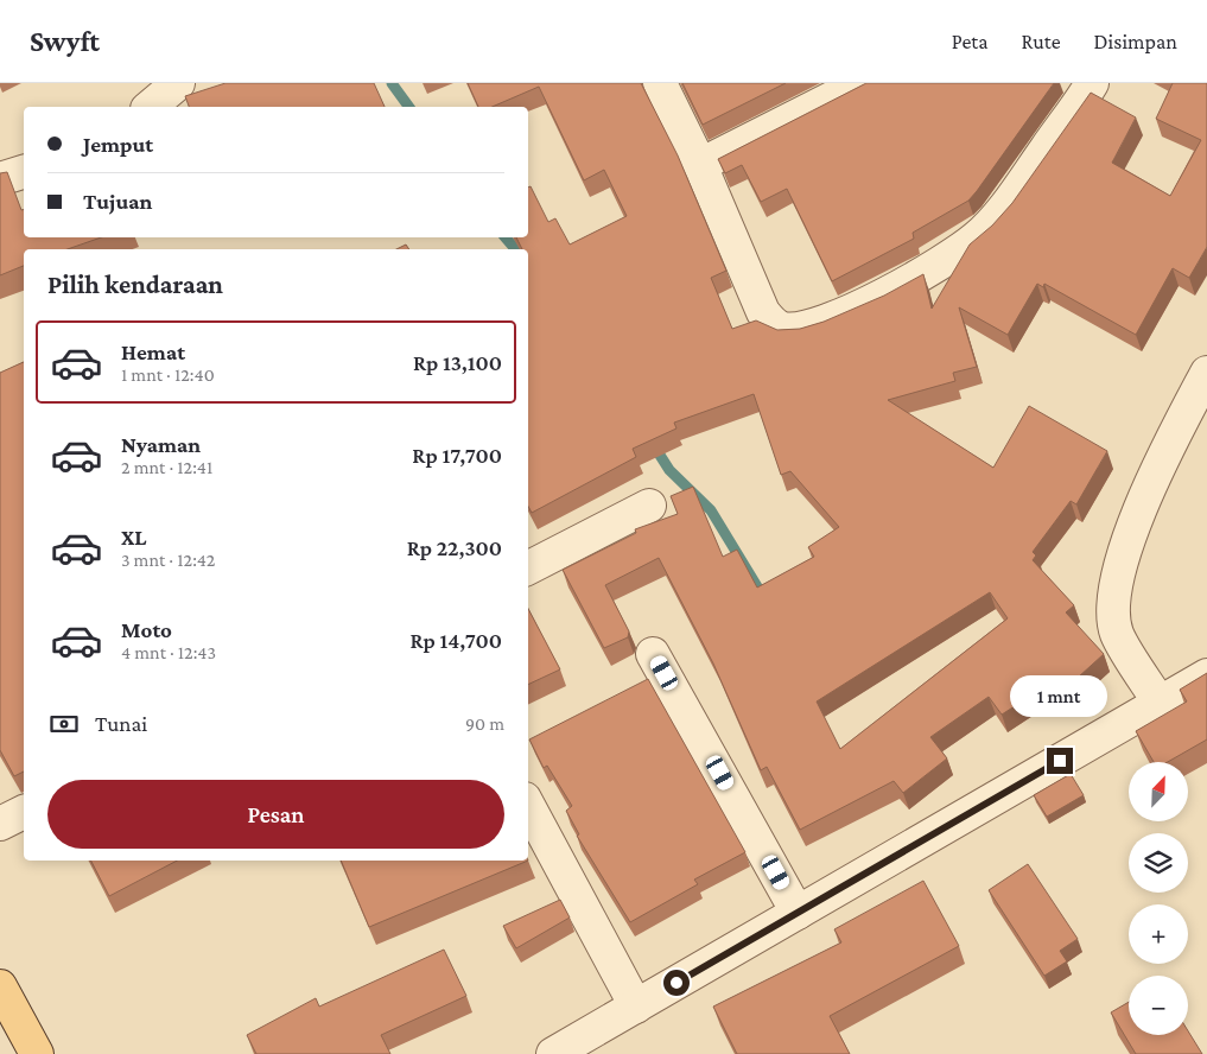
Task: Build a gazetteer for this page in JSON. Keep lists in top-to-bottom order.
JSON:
{
  "north": "top right",
  "page": {
    "header": "Swyft",
    "nav": ["Peta", "Rute", "Disimpan"],
    "banner": ["Jemput", "Tujuan"],
    "heading": "Pilih kendaraan",
    "list": [
      {
        "name": "Hemat",
        "note": "1 mnt · 12:40",
        "value": "Rp 13,100"
      },
      {
        "name": "Nyaman",
        "note": "2 mnt · 12:41",
        "value": "Rp 17,700"
      },
      {
        "name": "XL",
        "note": "3 mnt · 12:42",
        "value": "Rp 22,300"
      },
      {
        "name": "Moto",
        "note": "4 mnt · 12:43",
        "value": "Rp 14,700"
      }
    ],
    "bubble": "1 mnt",
    "pay": ["Tunai", "90 m"],
    "map_buttons": ["+", "−"],
    "buttons": "Pesan"
  }
}
